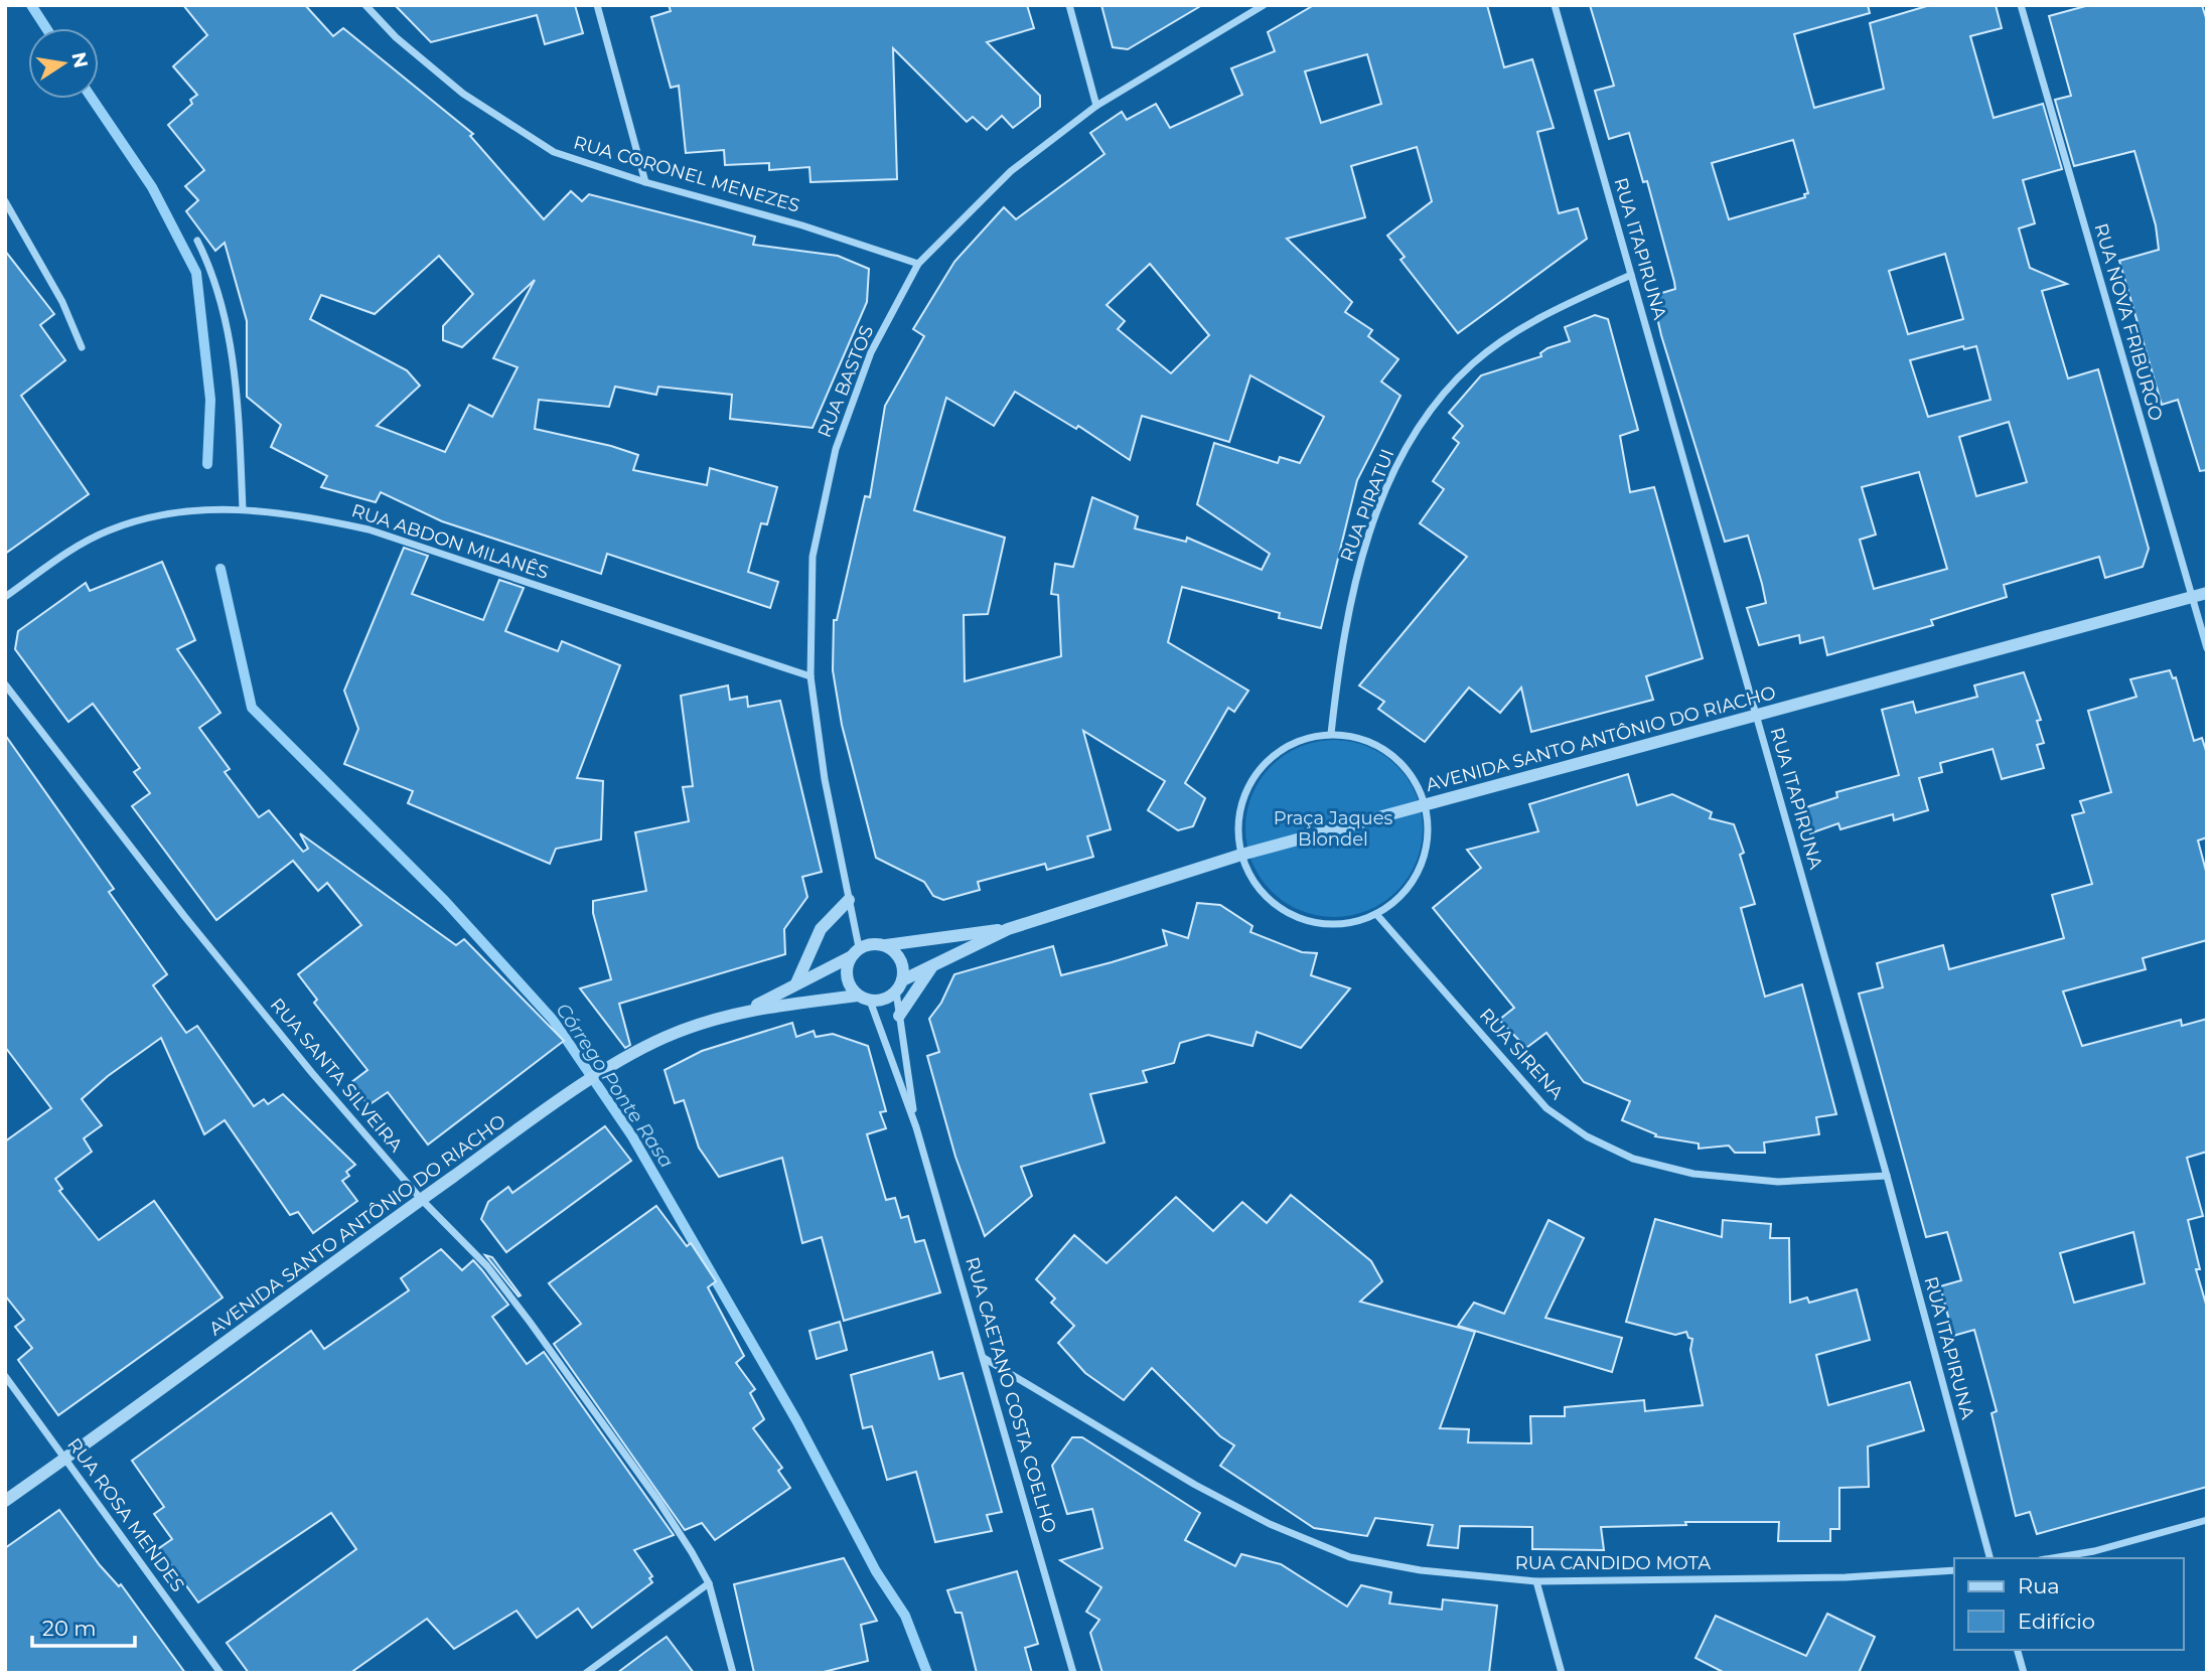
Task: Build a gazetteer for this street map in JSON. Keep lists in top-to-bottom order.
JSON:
{
  "streets": {
    "street": [
      "RUA CORONEL MENEZES",
      "RUA ITAPIRUNA",
      "RUA NOVA FRIBURGO",
      "RUA BASTOS",
      "RUA PIRATUI",
      "RUA ABDON MILANÊS",
      "AVENIDA SANTO ANTÔNIO DO RIACHO",
      "RUA SIRENA",
      "RUA SANTA SILVEIRA",
      "RUA CAETANO COSTA COELHO",
      "RUA ROSA MENDES",
      "RUA CANDIDO MOTA"
    ]
  },
  "crossings": [
    ["RUA CORONEL MENEZES", "RUA BASTOS"],
    ["RUA ITAPIRUNA", "RUA PIRATUI"],
    ["RUA ITAPIRUNA", "AVENIDA SANTO ANTÔNIO DO RIACHO"],
    ["RUA ITAPIRUNA", "RUA SIRENA"],
    ["RUA NOVA FRIBURGO", "AVENIDA SANTO ANTÔNIO DO RIACHO"],
    ["RUA BASTOS", "RUA ABDON MILANÊS"],
    ["RUA BASTOS", "AVENIDA SANTO ANTÔNIO DO RIACHO"],
    ["RUA BASTOS", "RUA CAETANO COSTA COELHO"],
    ["AVENIDA SANTO ANTÔNIO DO RIACHO", "RUA SANTA SILVEIRA"],
    ["AVENIDA SANTO ANTÔNIO DO RIACHO", "RUA CAETANO COSTA COELHO"],
    ["AVENIDA SANTO ANTÔNIO DO RIACHO", "RUA ROSA MENDES"],
    ["RUA CAETANO COSTA COELHO", "RUA CANDIDO MOTA"]
  ],
  "water": ["Córrego Ponte Rasa"],
  "parks": ["Praça Jaques Blondel"],
  "legend": ["Rua", "Edifício"],
  "scale_bar": "20 m",
  "north": "right"
}
